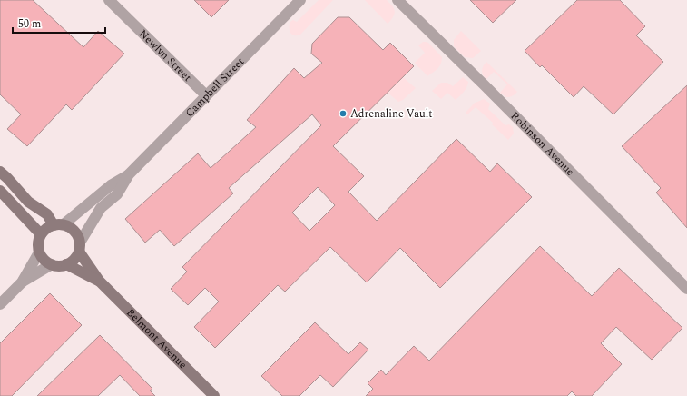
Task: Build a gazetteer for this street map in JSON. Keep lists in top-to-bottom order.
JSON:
{
  "streets": {
    "main road": ["Belmont Avenue"],
    "street": ["Newlyn Street", "Campbell Street", "Robinson Avenue"]
  },
  "crossings": [
    ["Newlyn Street", "Campbell Street"],
    ["Campbell Street", "Belmont Avenue"]
  ],
  "places": ["Adrenaline Vault"],
  "scale_bar": "50 m"
}
